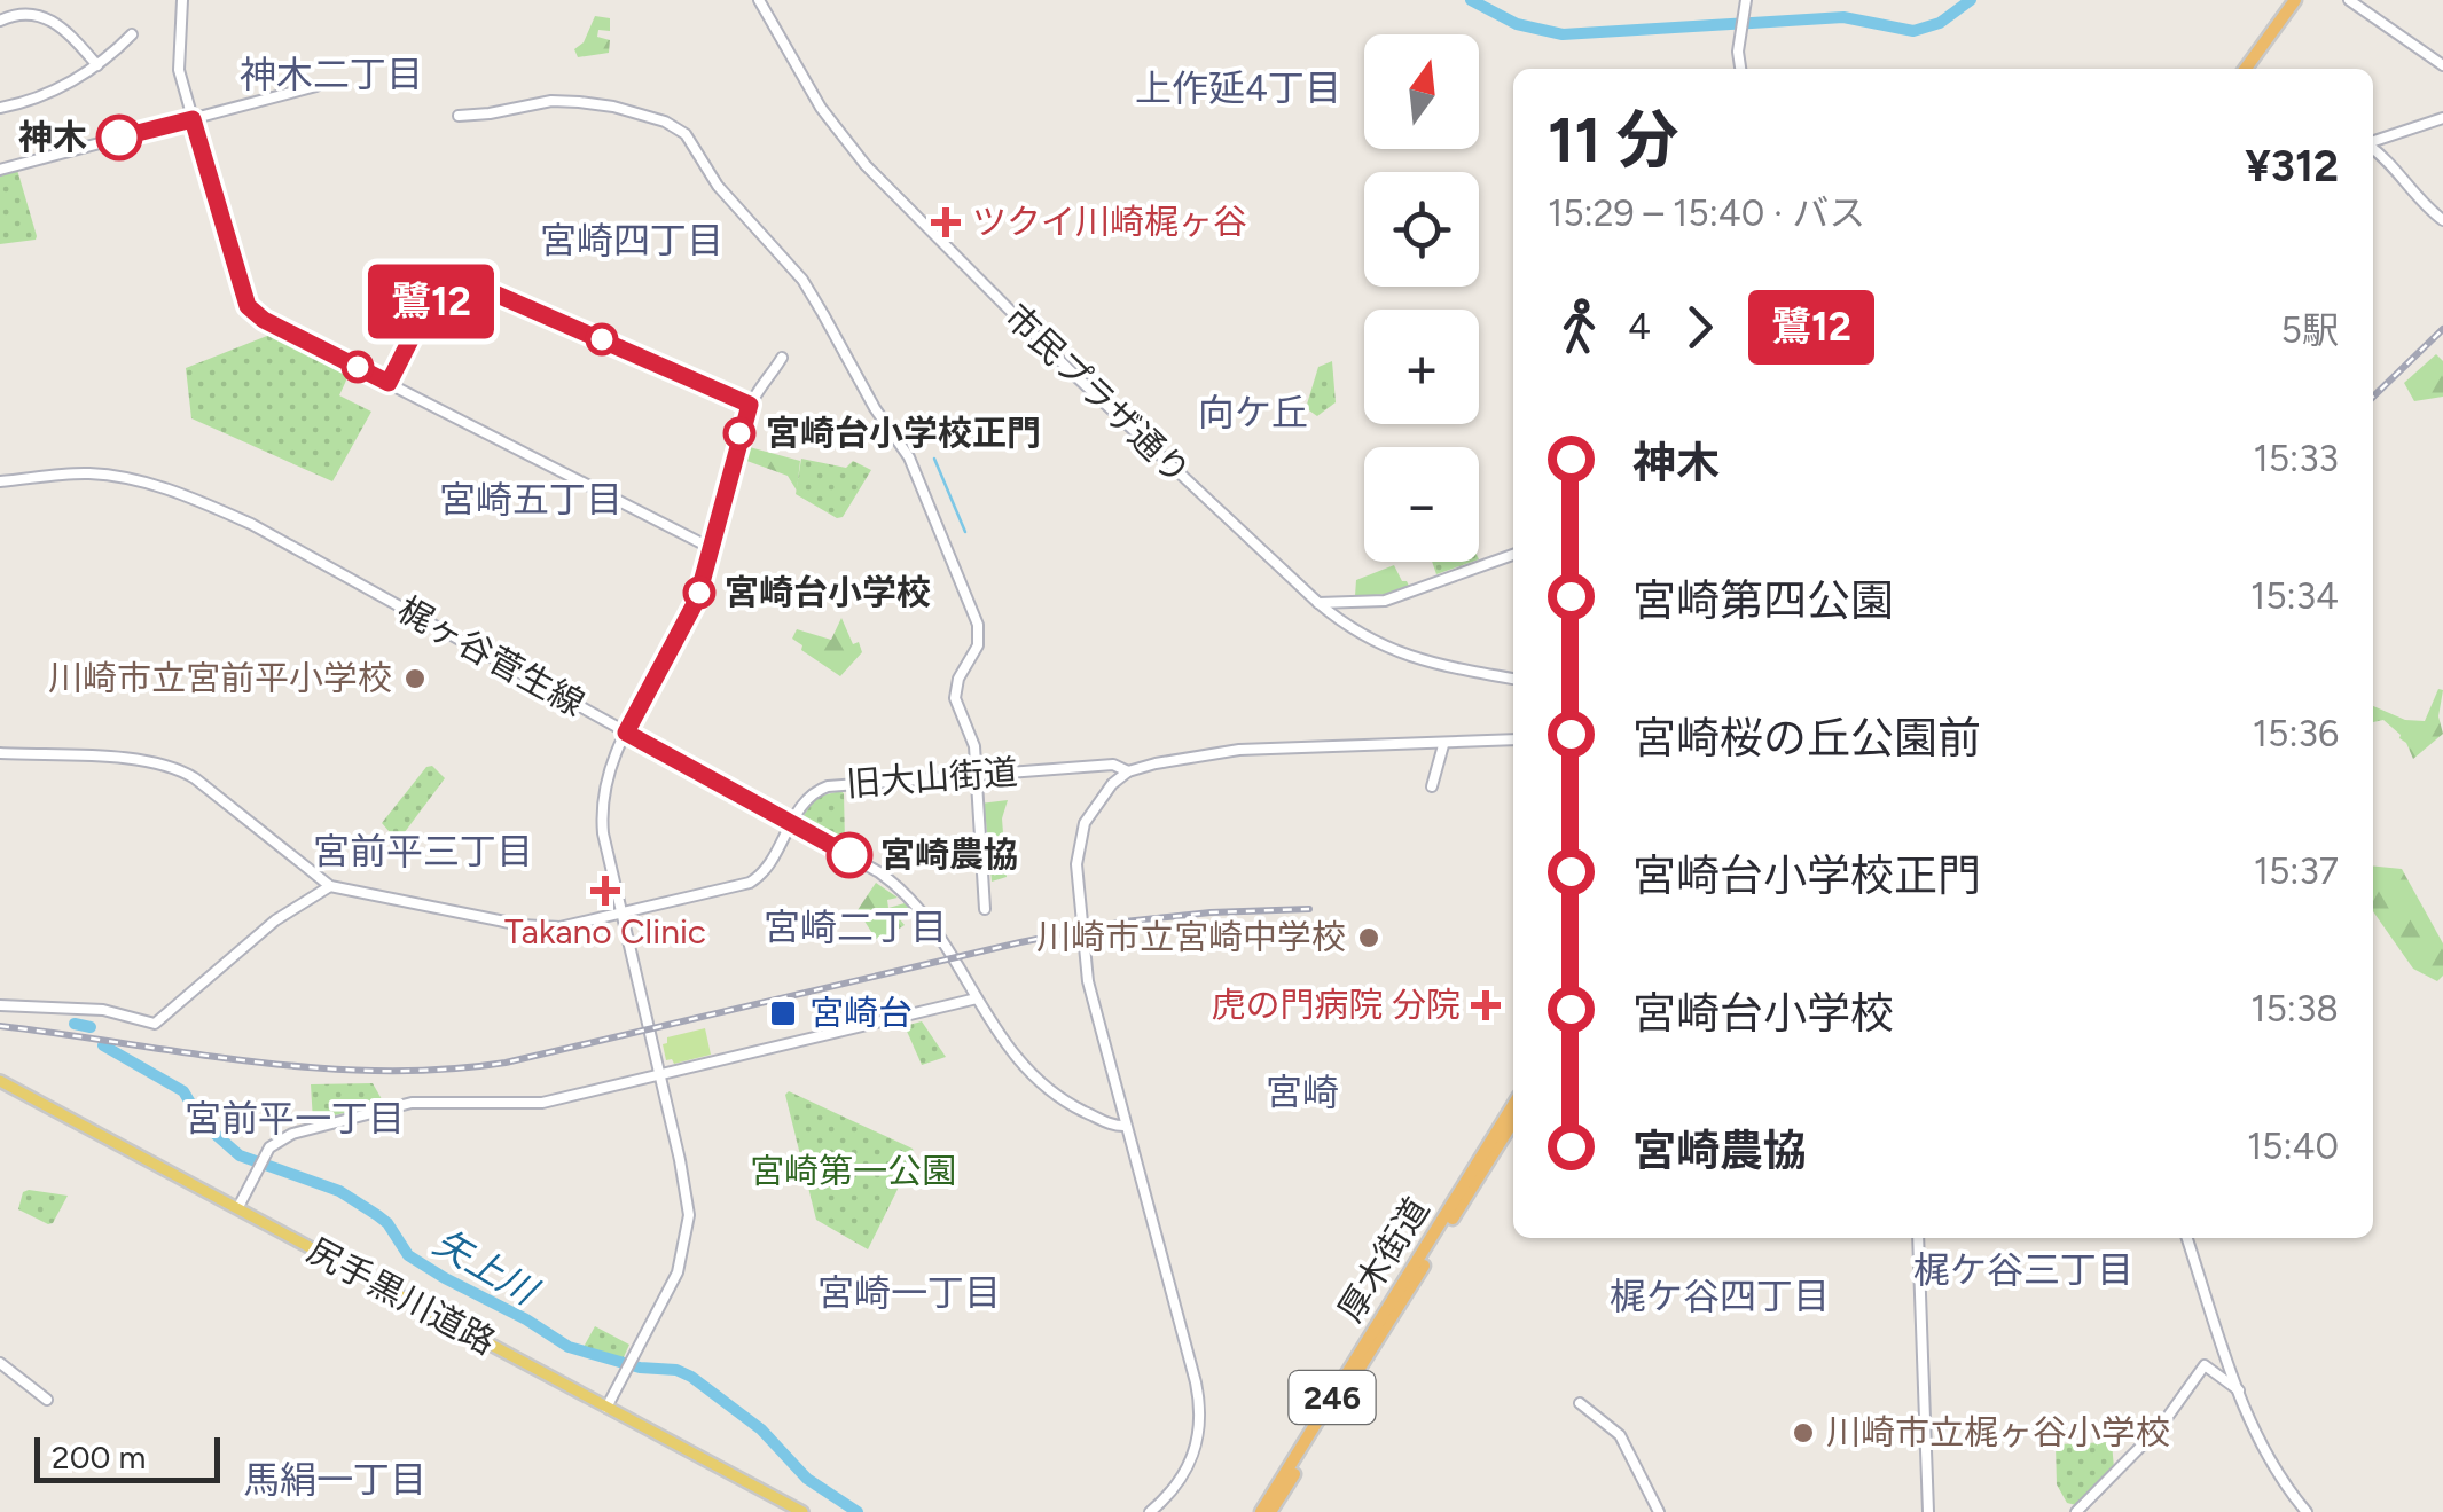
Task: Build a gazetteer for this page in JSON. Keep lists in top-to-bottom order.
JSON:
{
  "streets": {
    "highway": ["厚木街道", "246"],
    "main road": ["尻手黒川道路"],
    "street": ["市民プラザ通り", "梶ヶ谷菅生線", "旧大山街道"]
  },
  "crossings": [
    ["梶ヶ谷菅生線", "旧大山街道"]
  ],
  "districts": [
    "神木二丁目",
    "上作延4丁目",
    "宮崎四丁目",
    "向ケ丘",
    "宮崎五丁目",
    "宮前平三丁目",
    "宮崎二丁目",
    "宮崎",
    "宮前平一丁目",
    "梶ケ谷三丁目",
    "宮崎一丁目",
    "梶ケ谷四丁目",
    "馬絹一丁目"
  ],
  "water": ["矢上川"],
  "parks": ["宮崎第一公園"],
  "places": {
    "other": [
      "神木",
      "宮崎台小学校正門",
      "宮崎台小学校",
      "川崎市立宮前平小学校",
      "宮崎農協",
      "川崎市立宮崎中学校",
      "川崎市立梶ヶ谷小学校"
    ],
    "health": ["ツクイ川崎梶ヶ谷", "Takano Clinic", "虎の門病院 分院"],
    "transit": ["宮崎台"]
  },
  "lines": ["bus line 鷺12"],
  "scale_bar": "200 m",
  "north": "top",
  "page": {
    "on_map": "鷺12",
    "map_buttons": ["+", "−"],
    "heading": ["11 分", "15:29 – 15:40 · バス", "¥312"],
    "legs": ["4", "鷺12", "5駅"],
    "list": [
      {
        "name": "神木",
        "value": "15:33"
      },
      {
        "name": "宮崎第四公園",
        "value": "15:34"
      },
      {
        "name": "宮崎桜の丘公園前",
        "value": "15:36"
      },
      {
        "name": "宮崎台小学校正門",
        "value": "15:37"
      },
      {
        "name": "宮崎台小学校",
        "value": "15:38"
      },
      {
        "name": "宮崎農協",
        "value": "15:40"
      }
    ],
    "scale": "200 m"
  }
}
